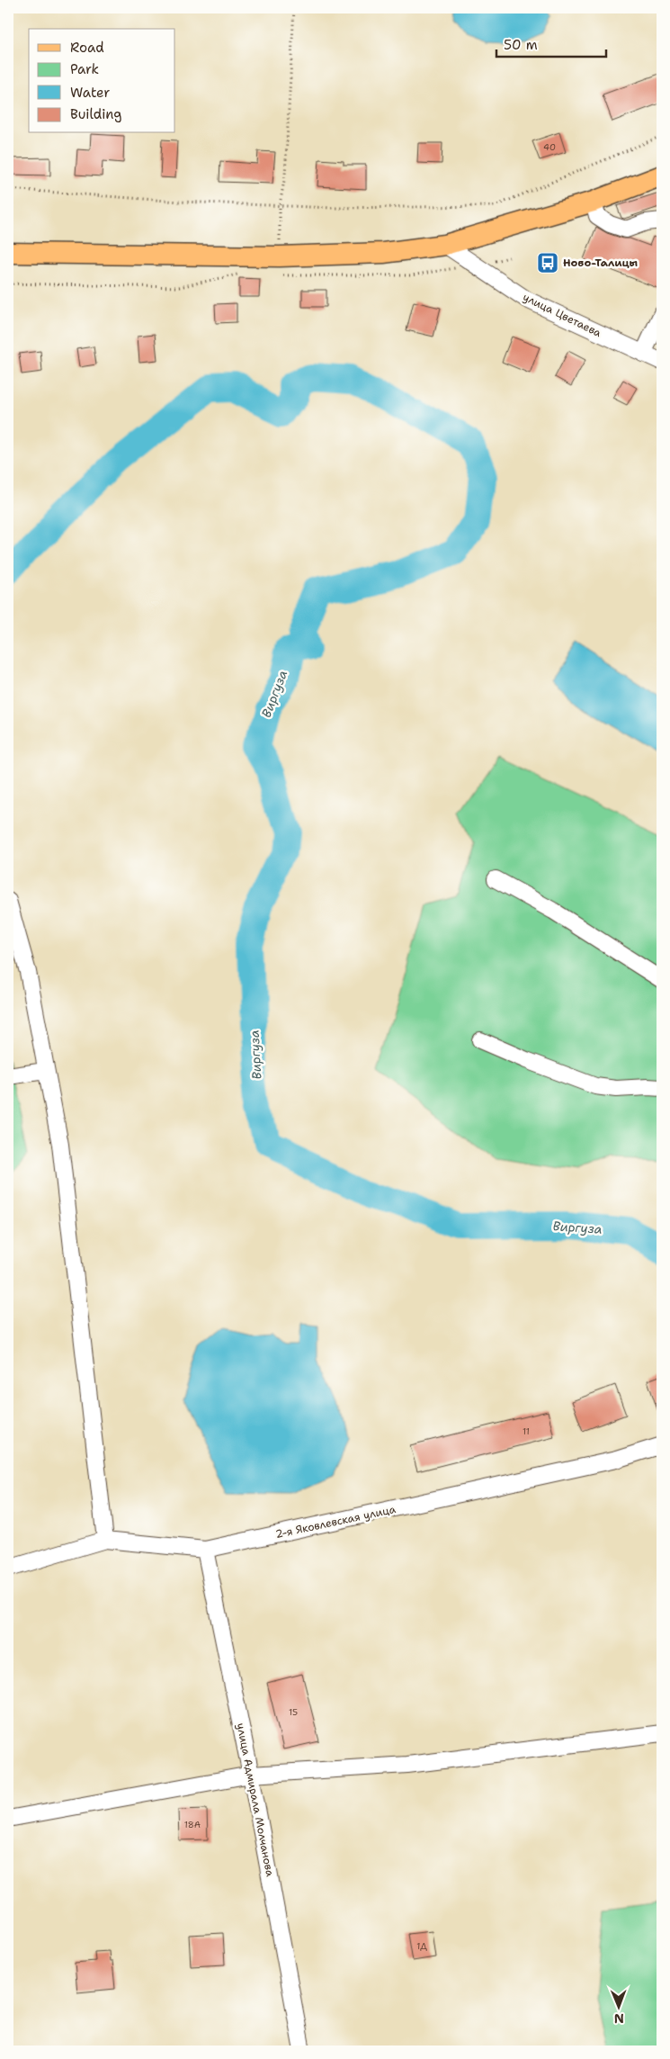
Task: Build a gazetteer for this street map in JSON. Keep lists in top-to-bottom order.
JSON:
{
  "streets": {
    "street": ["улица Цветаева", "2-я Яковлевская улица", "улица Адмирала Молчанова"]
  },
  "crossings": [
    ["2-я Яковлевская улица", "улица Адмирала Молчанова"]
  ],
  "water": ["Виргуза"],
  "places": {
    "bus stop": ["Ново-Талицы"]
  },
  "house_numbers": [
    "40",
    "11",
    "15",
    "18А",
    "1Д"
  ],
  "legend": [
    "Road",
    "Park",
    "Water",
    "Building"
  ],
  "scale_bar": "50 m",
  "north": "bottom"
}
